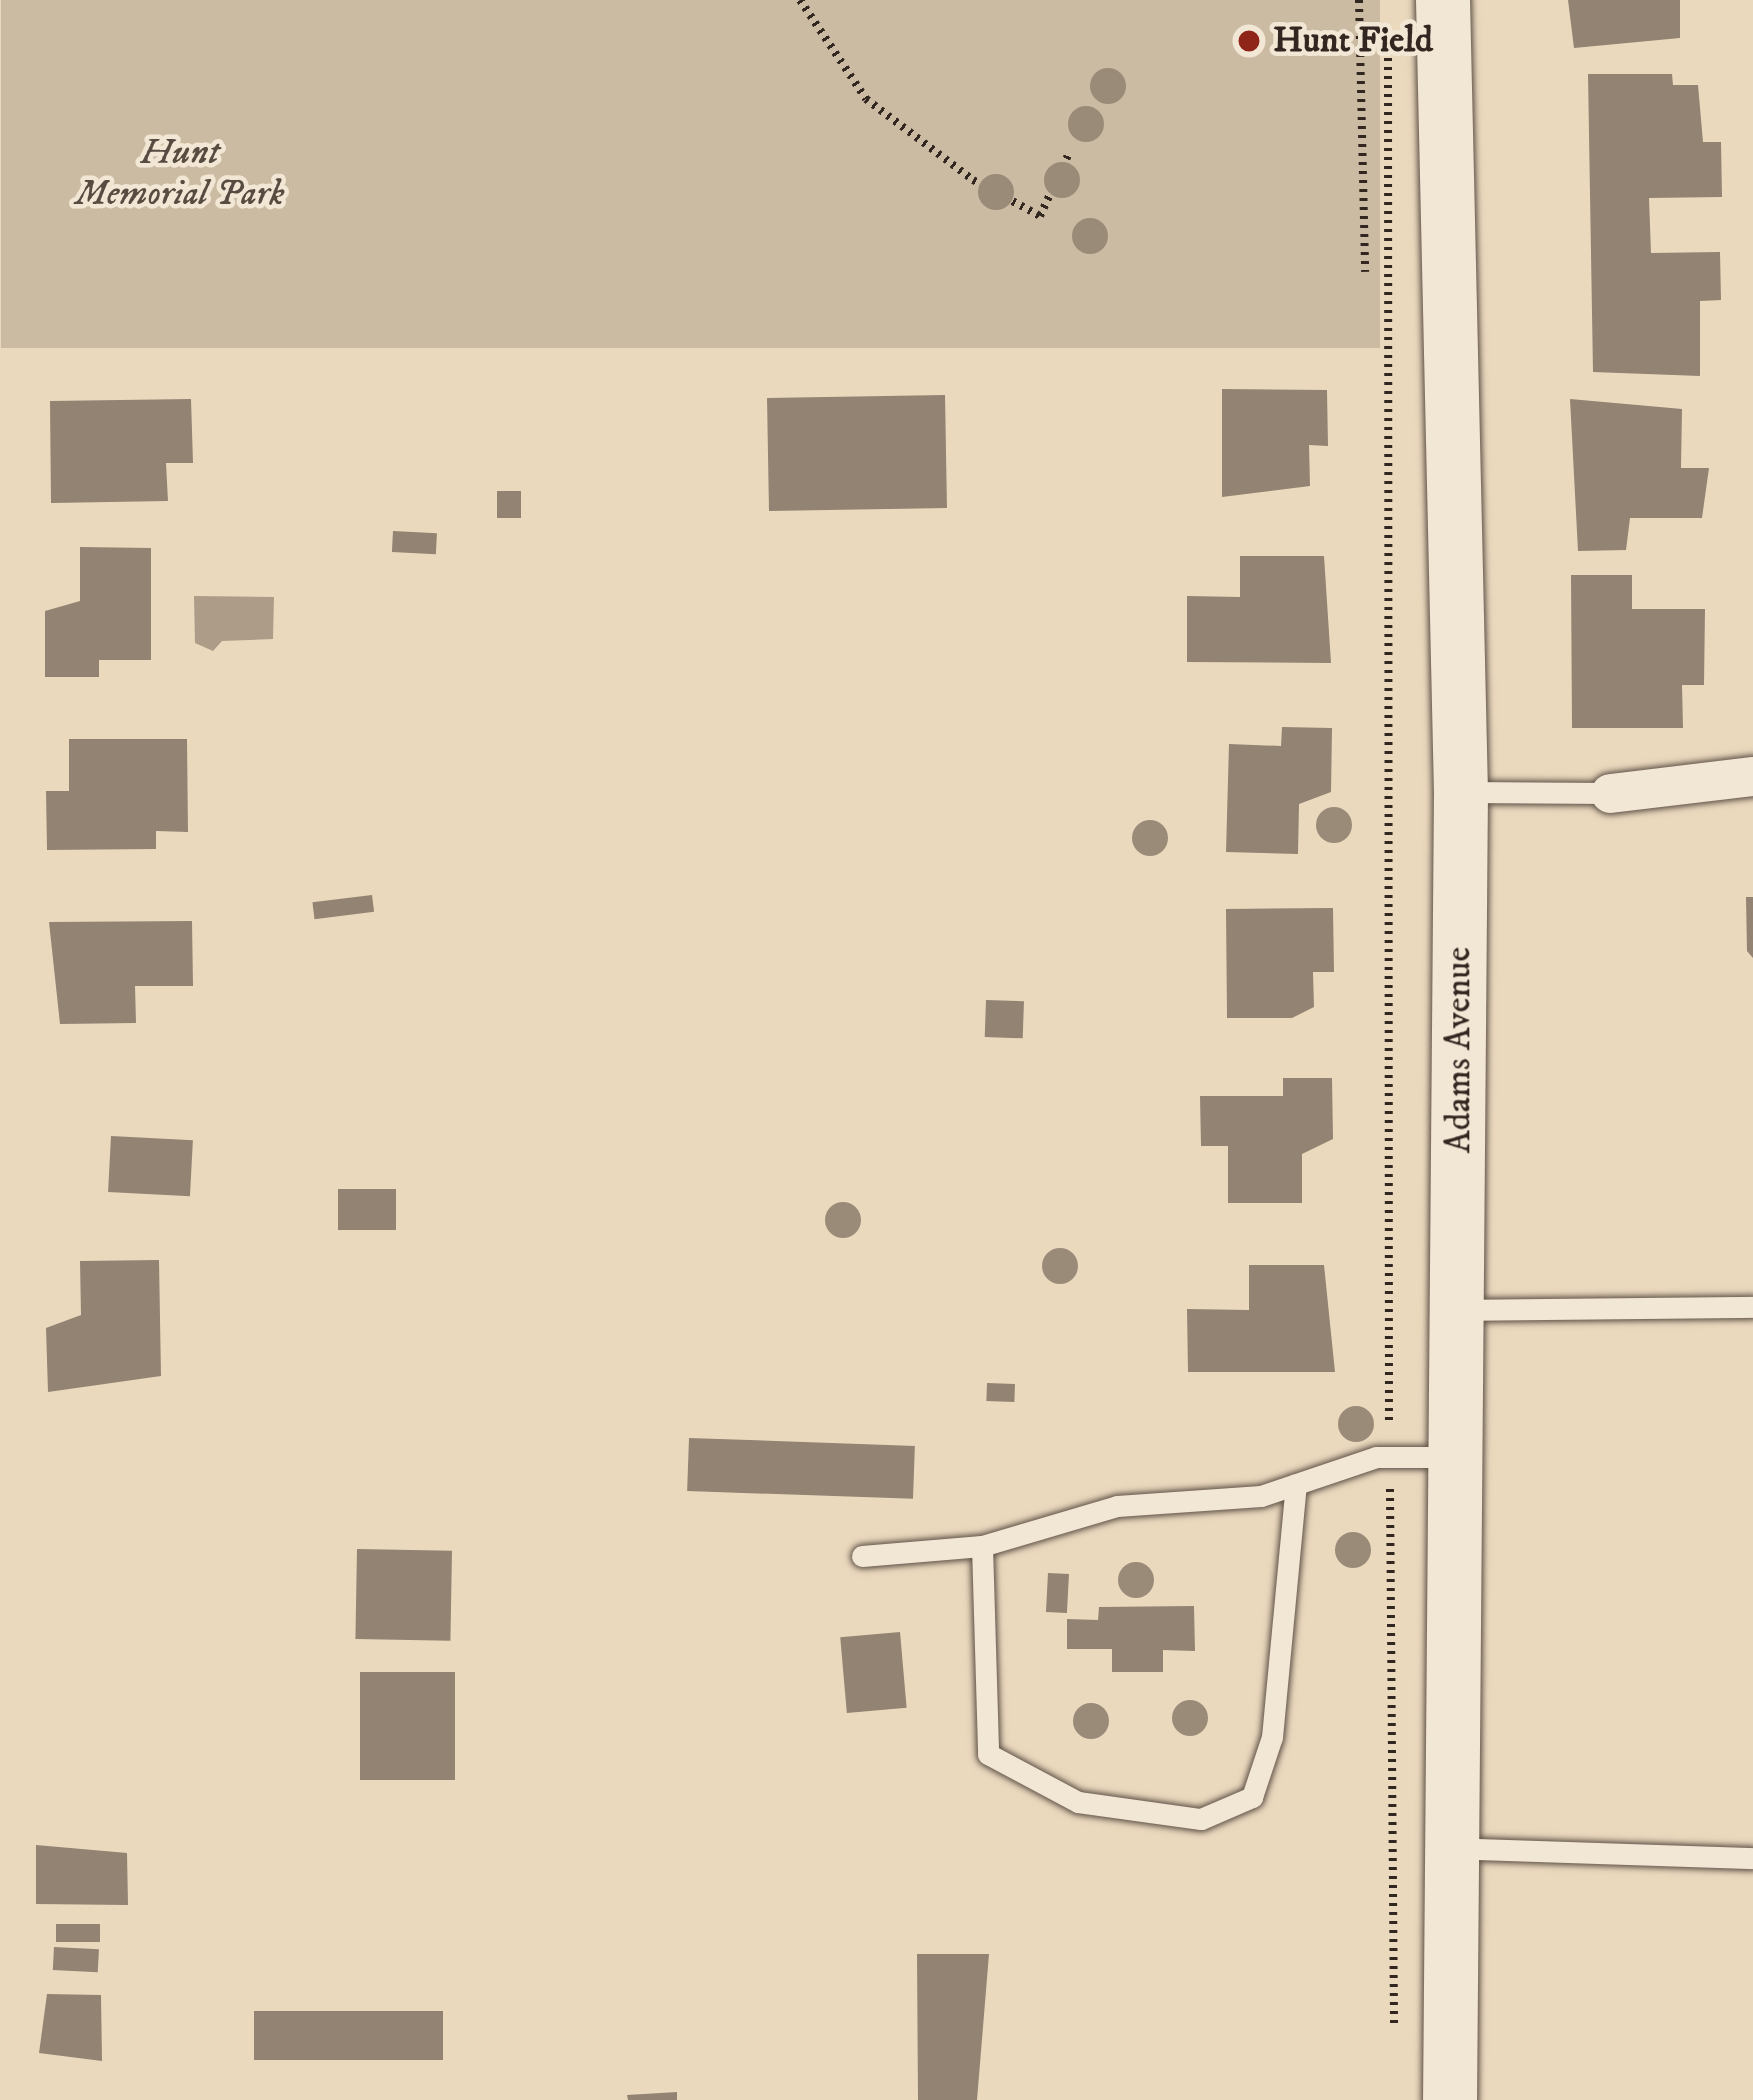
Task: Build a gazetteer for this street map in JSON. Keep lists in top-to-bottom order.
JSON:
{
  "streets": {
    "street": ["Adams Avenue"]
  },
  "parks": ["Hunt Memorial Park"],
  "places": ["Hunt Field"]
}
